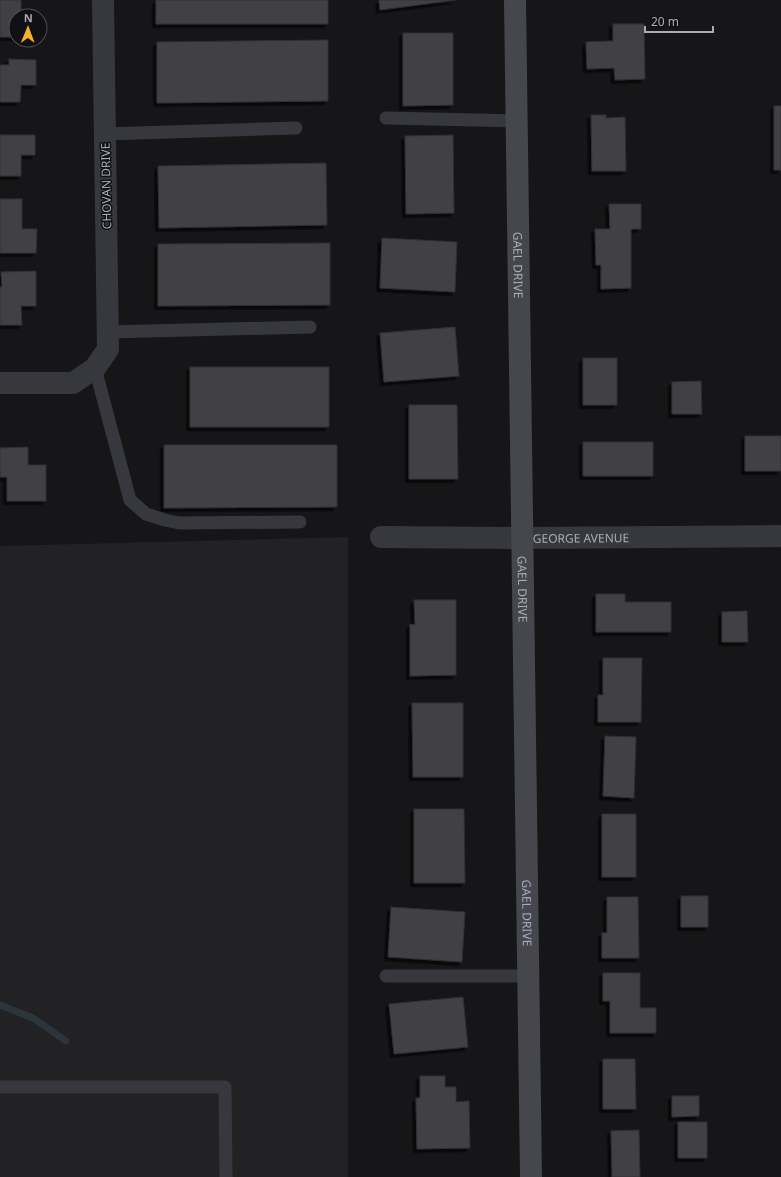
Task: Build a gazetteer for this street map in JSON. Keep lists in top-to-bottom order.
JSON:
{
  "streets": {
    "street": ["CHOVAN DRIVE", "GAEL DRIVE", "GEORGE AVENUE"]
  },
  "crossings": [
    ["GAEL DRIVE", "GEORGE AVENUE"]
  ],
  "scale_bar": "20 m",
  "north": "top"
}
